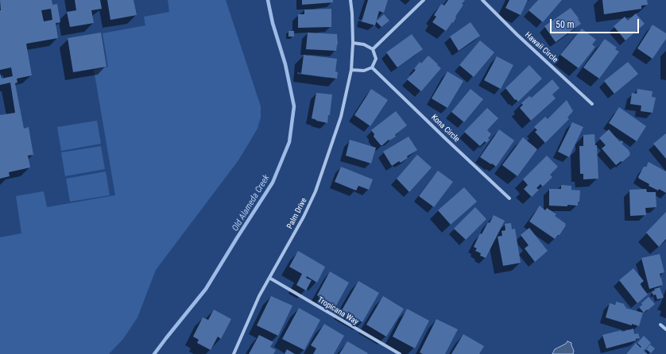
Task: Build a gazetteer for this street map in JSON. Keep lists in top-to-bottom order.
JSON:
{
  "streets": {
    "street": [
      "Hawaii Circle",
      "Kona Circle",
      "Palm Drive",
      "Tropicana Way"
    ]
  },
  "crossings": [
    ["Palm Drive", "Tropicana Way"]
  ],
  "water": ["Old Alameda Creek"],
  "scale_bar": "50 m"
}
